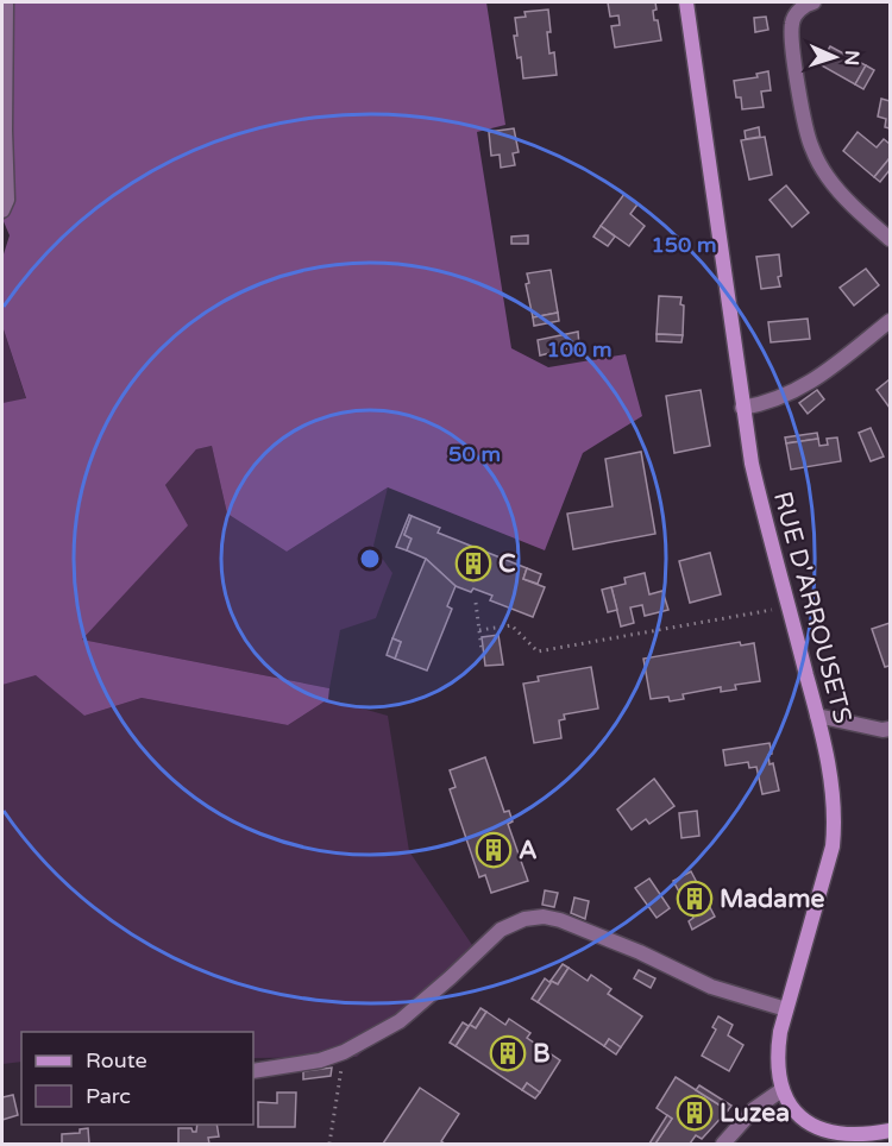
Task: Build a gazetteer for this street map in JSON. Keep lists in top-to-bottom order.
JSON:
{
  "streets": {
    "main road": ["RUE D'ARROUSETS"]
  },
  "places": {
    "building": [
      "C",
      "A",
      "Madame",
      "B",
      "Luzea"
    ]
  },
  "legend": ["Route", "Parc"],
  "north": "right",
  "rings": ["150 m", "100 m", "50 m"]
}
